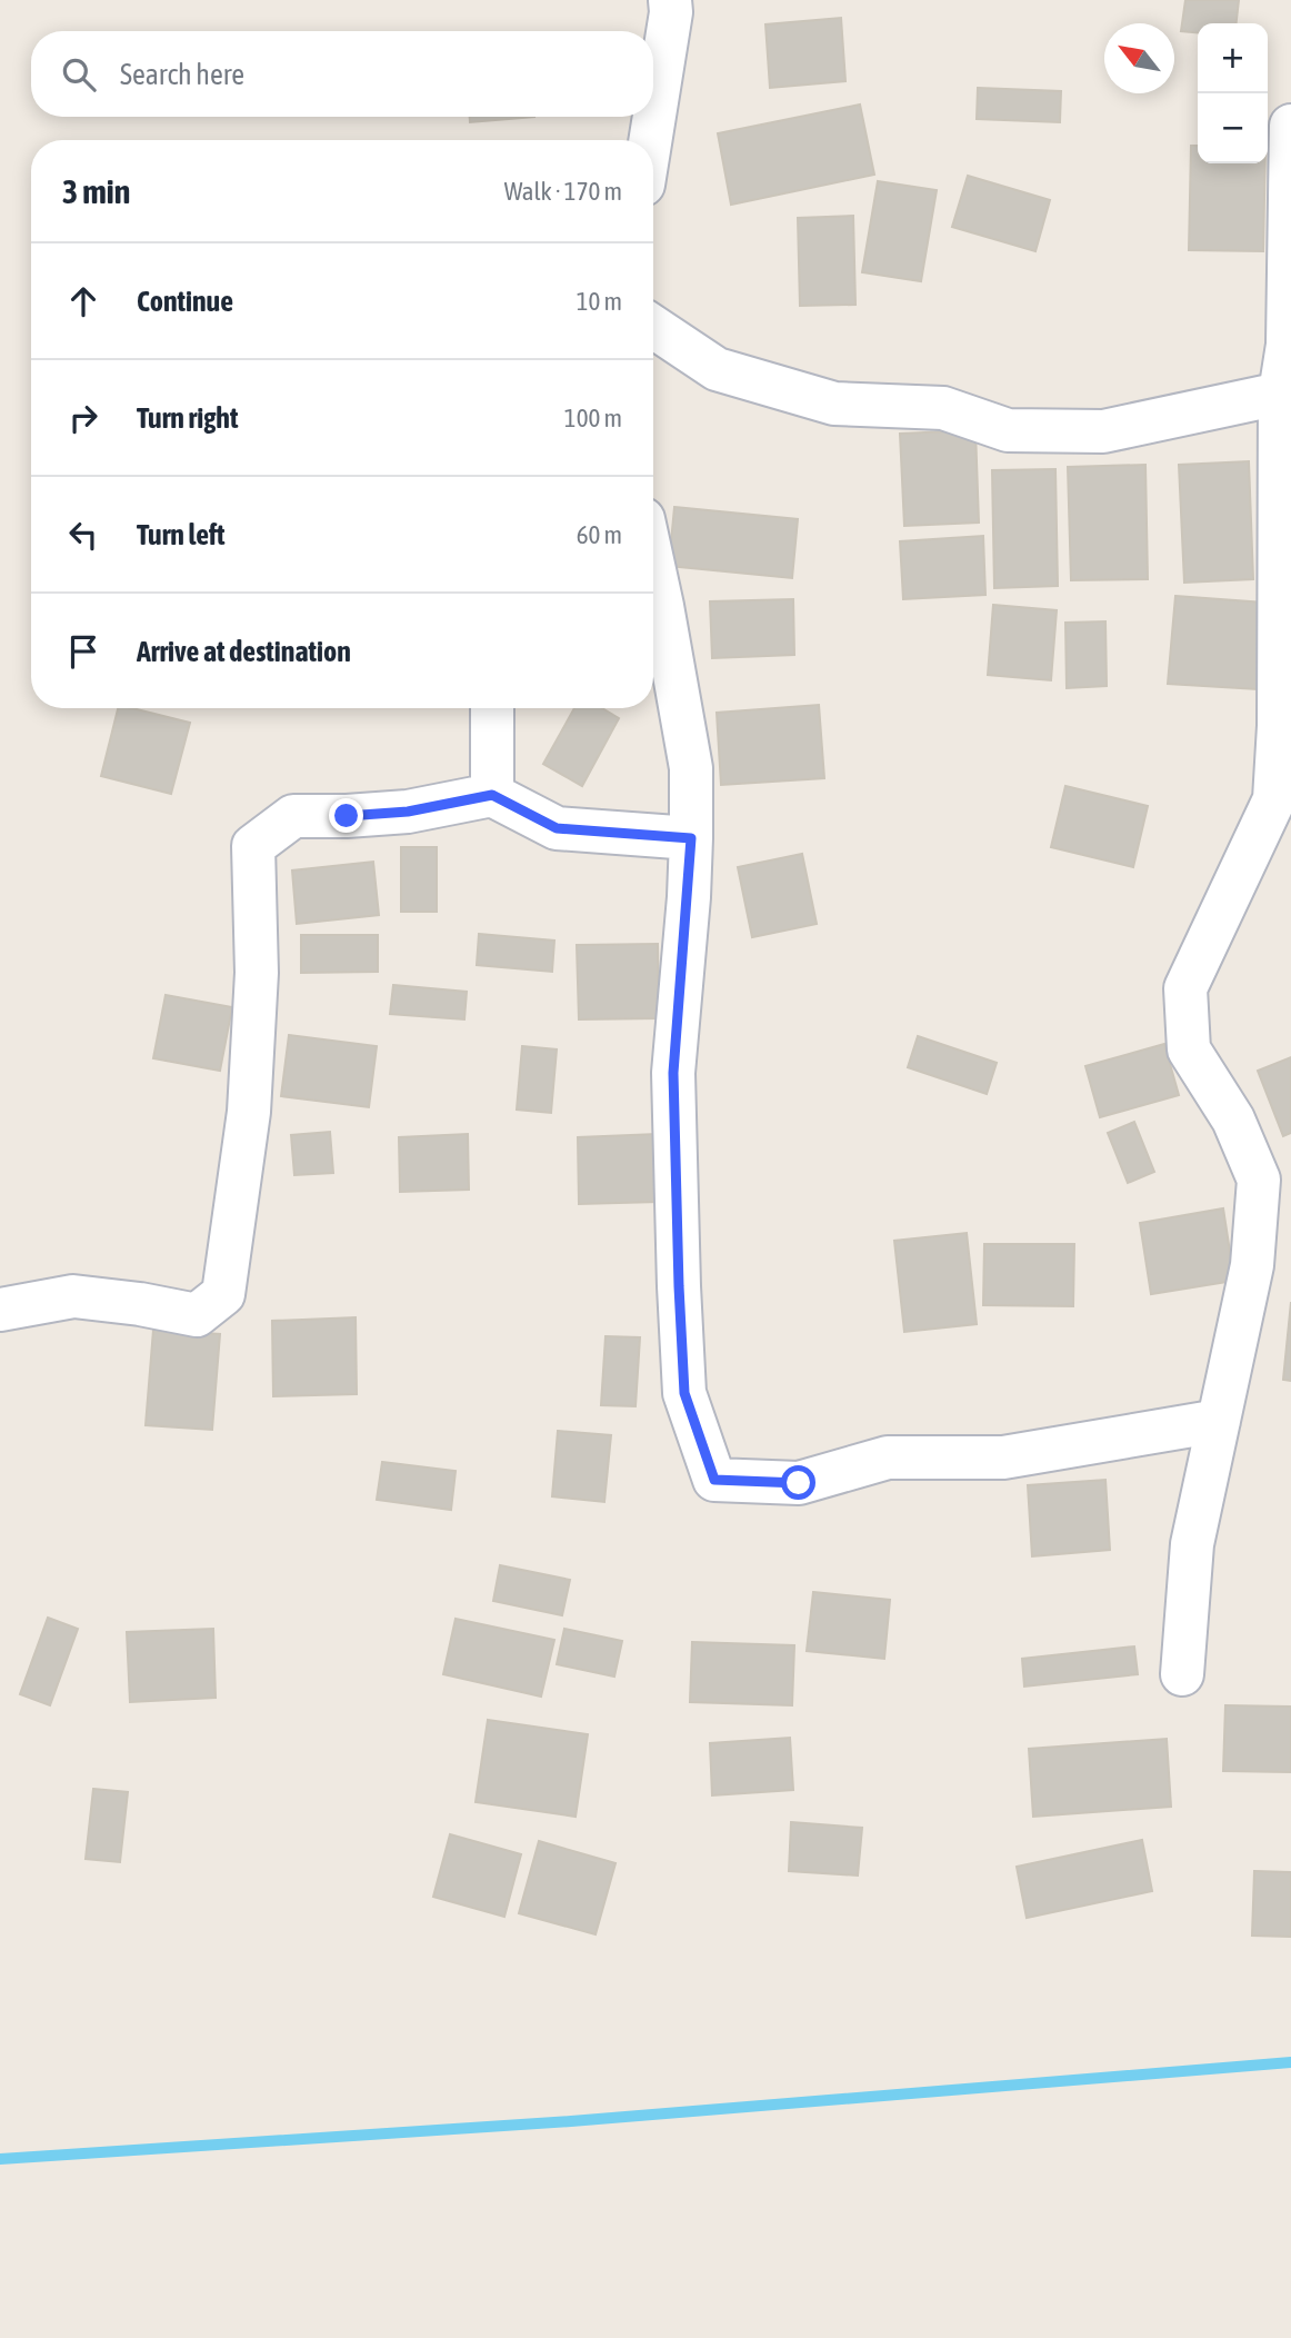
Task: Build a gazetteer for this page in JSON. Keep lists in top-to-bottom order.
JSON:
{
  "north": "top left",
  "page": {
    "map_buttons": ["+", "−"],
    "search": "Search here",
    "heading": ["3 min", "Walk · 170 m"],
    "list": [
      ["Continue", "10 m"],
      ["Turn right", "100 m"],
      ["Turn left", "60 m"],
      "Arrive at destination"
    ]
  }
}
